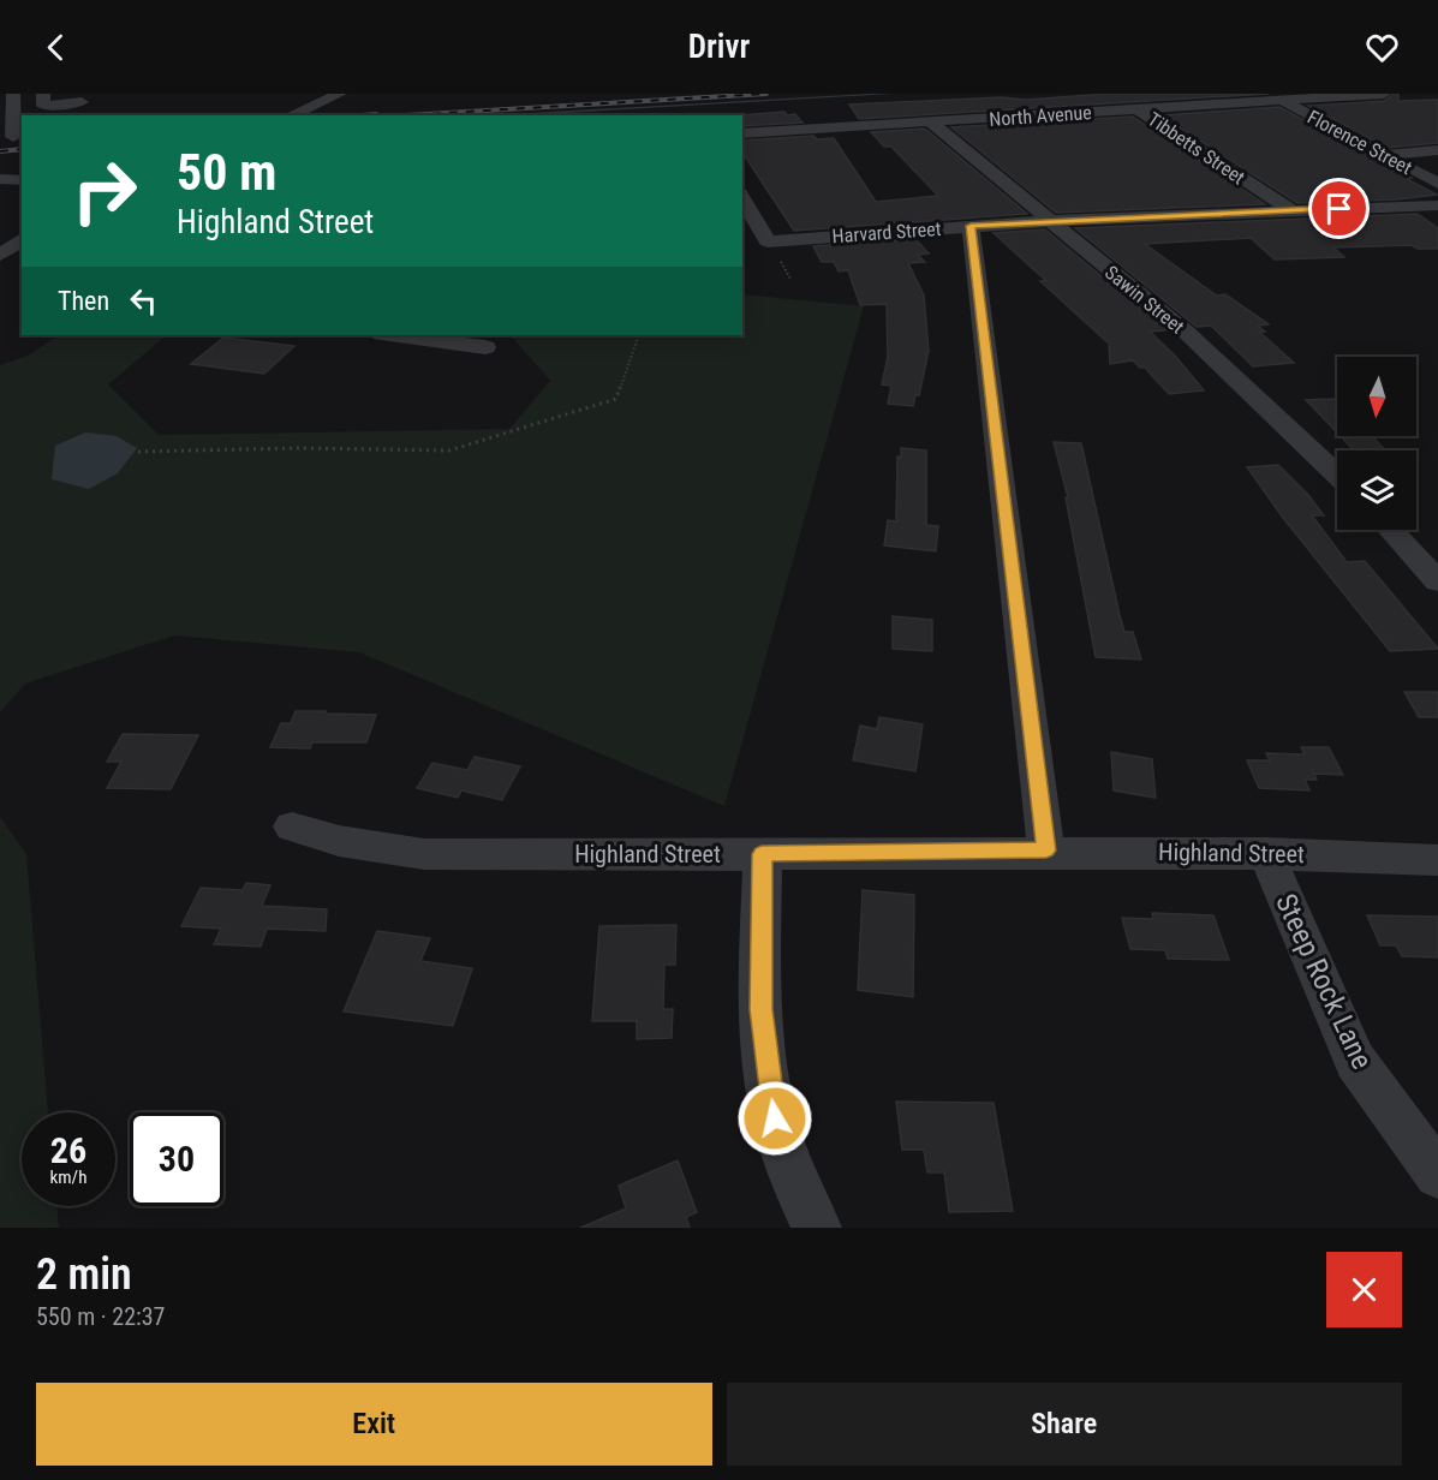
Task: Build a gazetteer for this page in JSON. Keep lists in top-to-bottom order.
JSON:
{
  "streets": {
    "street": [
      "North Avenue",
      "Florence Street",
      "Tibbetts Street",
      "Harvard Street",
      "Sawin Street",
      "Highland Street",
      "Steep Rock Lane"
    ]
  },
  "crossings": [
    ["North Avenue", "Florence Street"],
    ["North Avenue", "Tibbetts Street"],
    ["North Avenue", "Sawin Street"],
    ["Tibbetts Street", "Harvard Street"],
    ["Harvard Street", "Sawin Street"],
    ["Highland Street", "Steep Rock Lane"]
  ],
  "north": "bottom",
  "page": {
    "header": "Drivr",
    "turn": ["50 m", "Highland Street"],
    "then": "Then",
    "speed": "26 km/h",
    "limit": "30",
    "heading": ["2 min", "550 m · 22:37"],
    "buttons": ["Exit", "Share"]
  }
}
